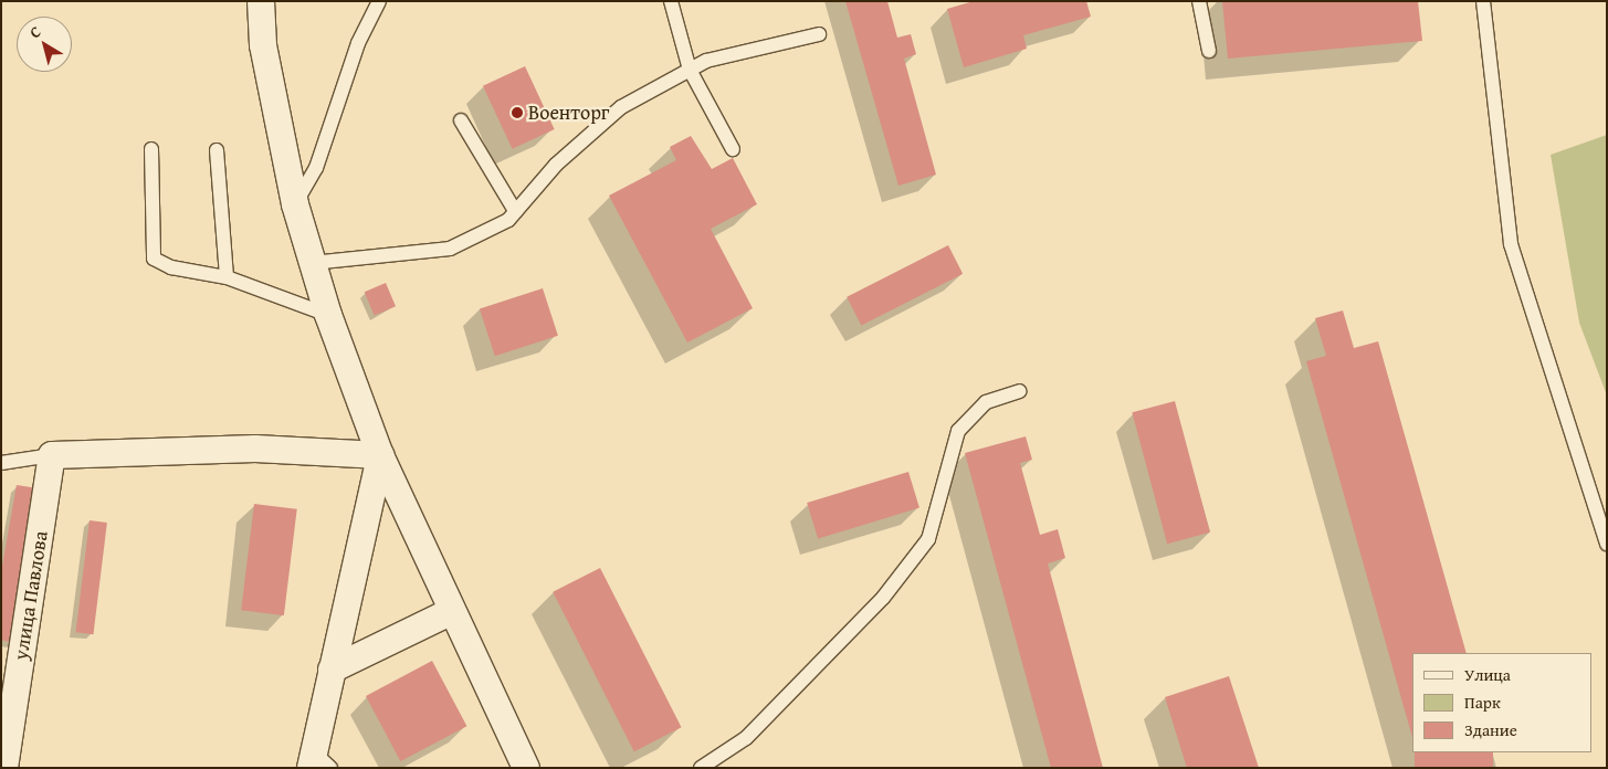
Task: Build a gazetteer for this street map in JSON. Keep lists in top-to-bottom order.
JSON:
{
  "streets": {
    "street": ["улица Павлова"]
  },
  "places": ["Военторг"],
  "legend": ["Улица", "Парк", "Здание"],
  "north": "top left"
}
